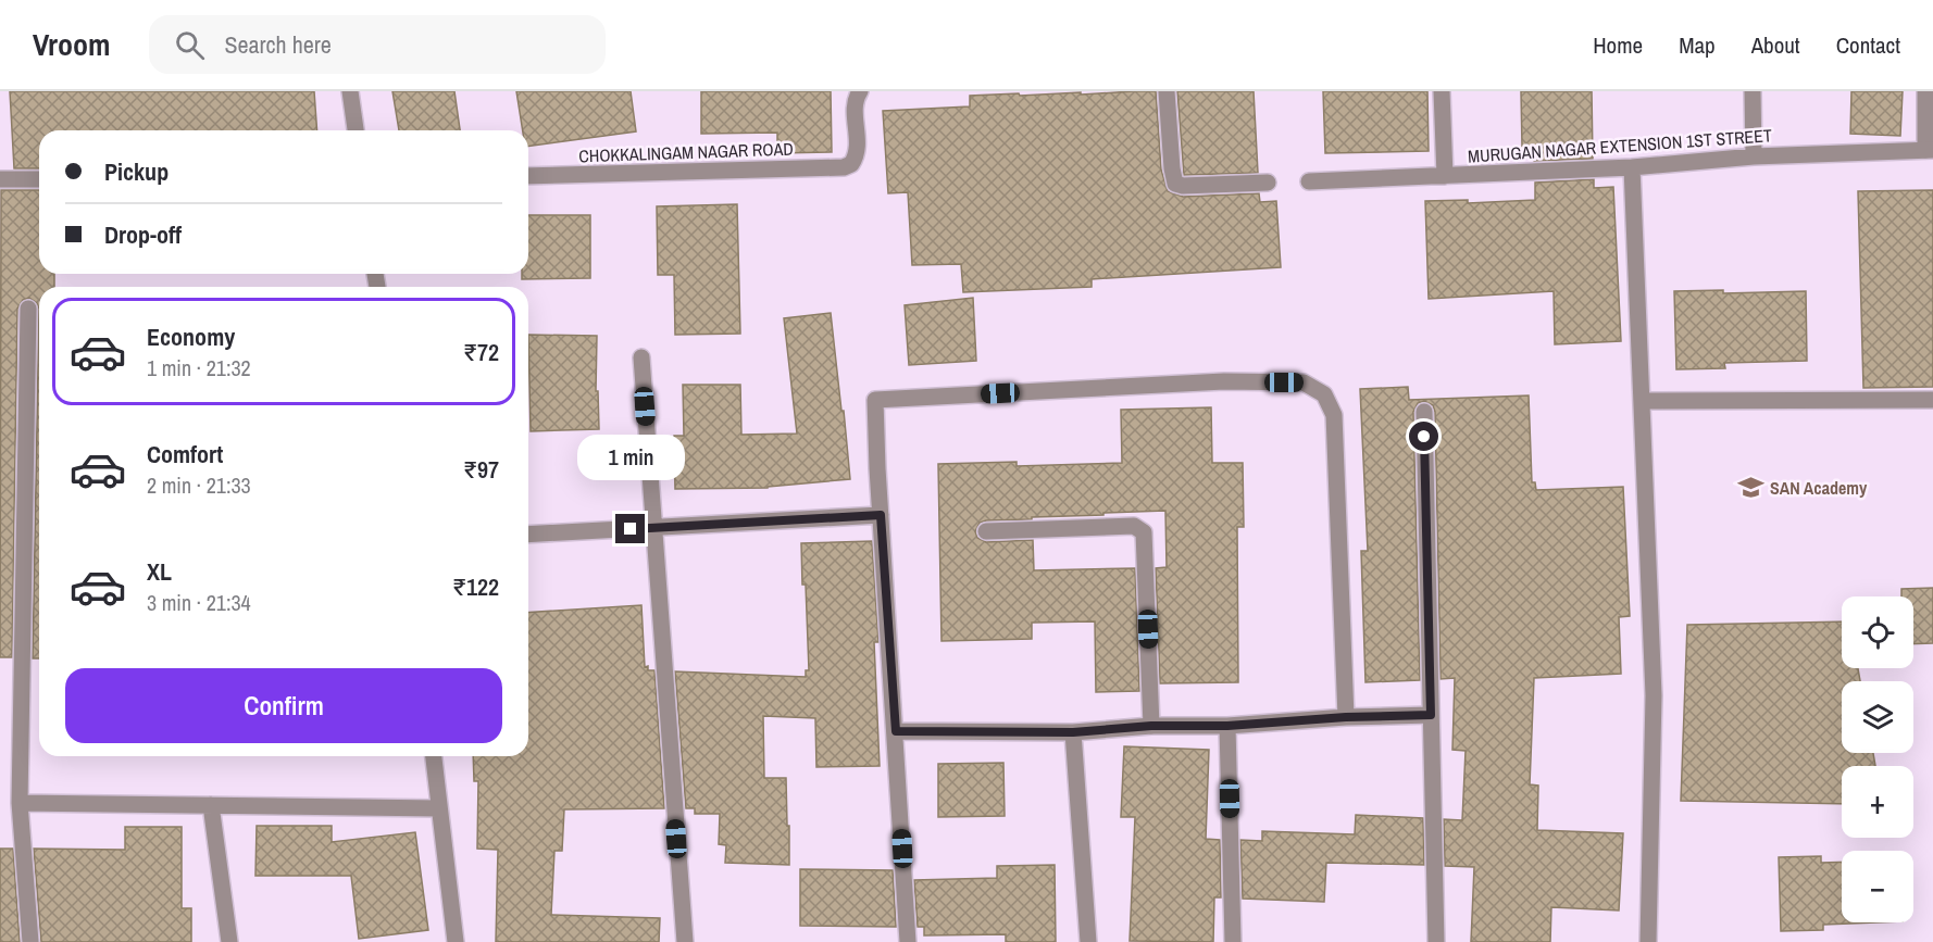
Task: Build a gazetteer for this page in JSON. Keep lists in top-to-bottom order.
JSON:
{
  "streets": {
    "street": ["MURUGAN NAGAR EXTENSION 1ST STREET", "CHOKKALINGAM NAGAR ROAD"]
  },
  "places": {
    "school or university": ["SAN Academy"]
  },
  "page": {
    "header": "Vroom",
    "search": "Search here",
    "nav": [
      "Home",
      "Map",
      "About",
      "Contact"
    ],
    "banner": ["Pickup", "Drop-off"],
    "list": [
      {
        "name": "Economy",
        "note": "1 min · 21:32",
        "value": "₹72"
      },
      {
        "name": "Comfort",
        "note": "2 min · 21:33",
        "value": "₹97"
      },
      {
        "name": "XL",
        "note": "3 min · 21:34",
        "value": "₹122"
      }
    ],
    "bubble": "1 min",
    "map_buttons": ["+", "−"],
    "buttons": "Confirm"
  }
}
